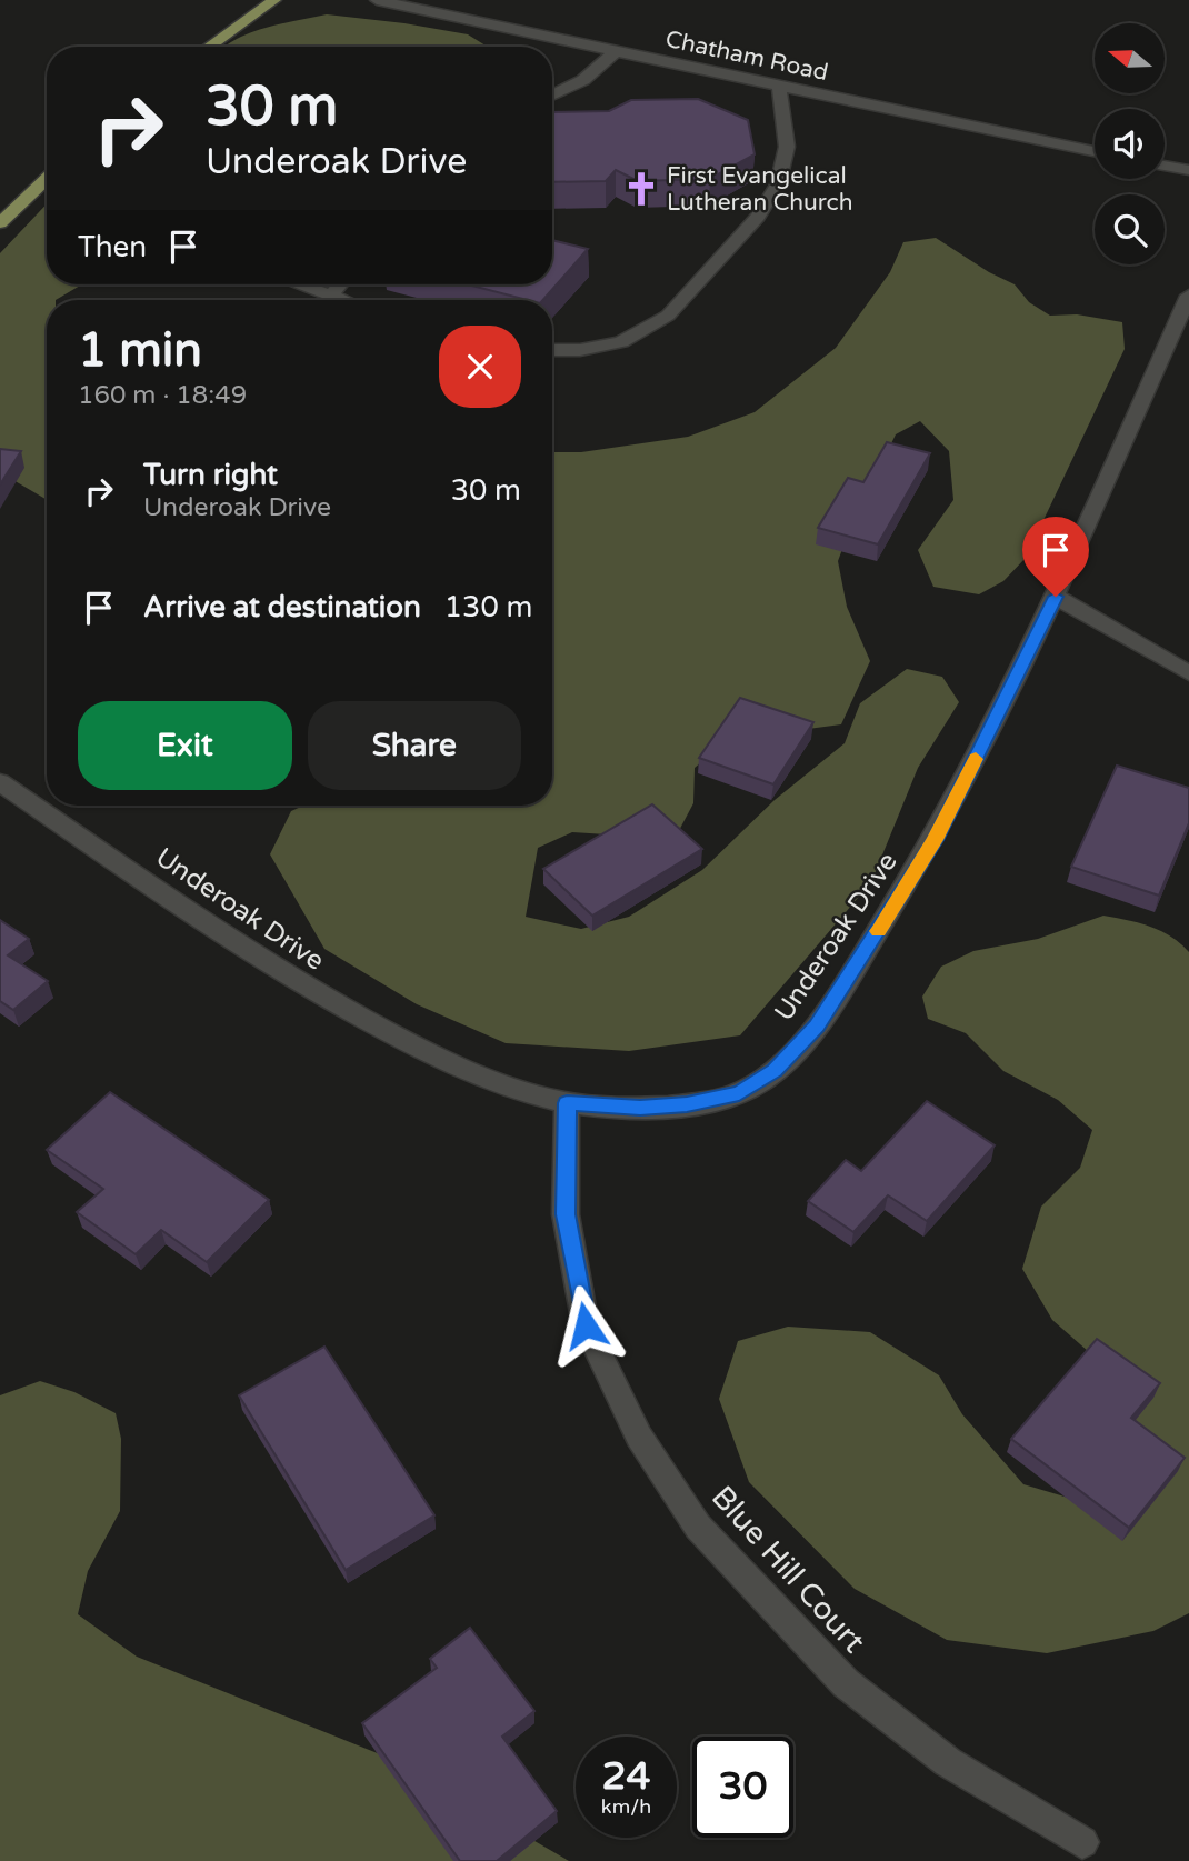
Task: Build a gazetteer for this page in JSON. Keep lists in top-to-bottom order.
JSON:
{
  "streets": {
    "street": ["Chatham Road", "Underoak Drive", "Blue Hill Court"]
  },
  "crossings": [
    ["Underoak Drive", "Blue Hill Court"]
  ],
  "places": {
    "church": ["First Evangelical Lutheran Church"]
  },
  "north": "left",
  "page": {
    "turn": ["30 m", "Underoak Drive"],
    "then": "Then",
    "heading": ["1 min", "160 m · 18:49"],
    "list": [
      {
        "name": "Turn right",
        "note": "Underoak Drive",
        "value": "30 m"
      },
      {
        "name": "Arrive at destination",
        "value": "130 m"
      }
    ],
    "buttons": ["Exit", "Share"],
    "speed": "24 km/h",
    "limit": "30"
  }
}
